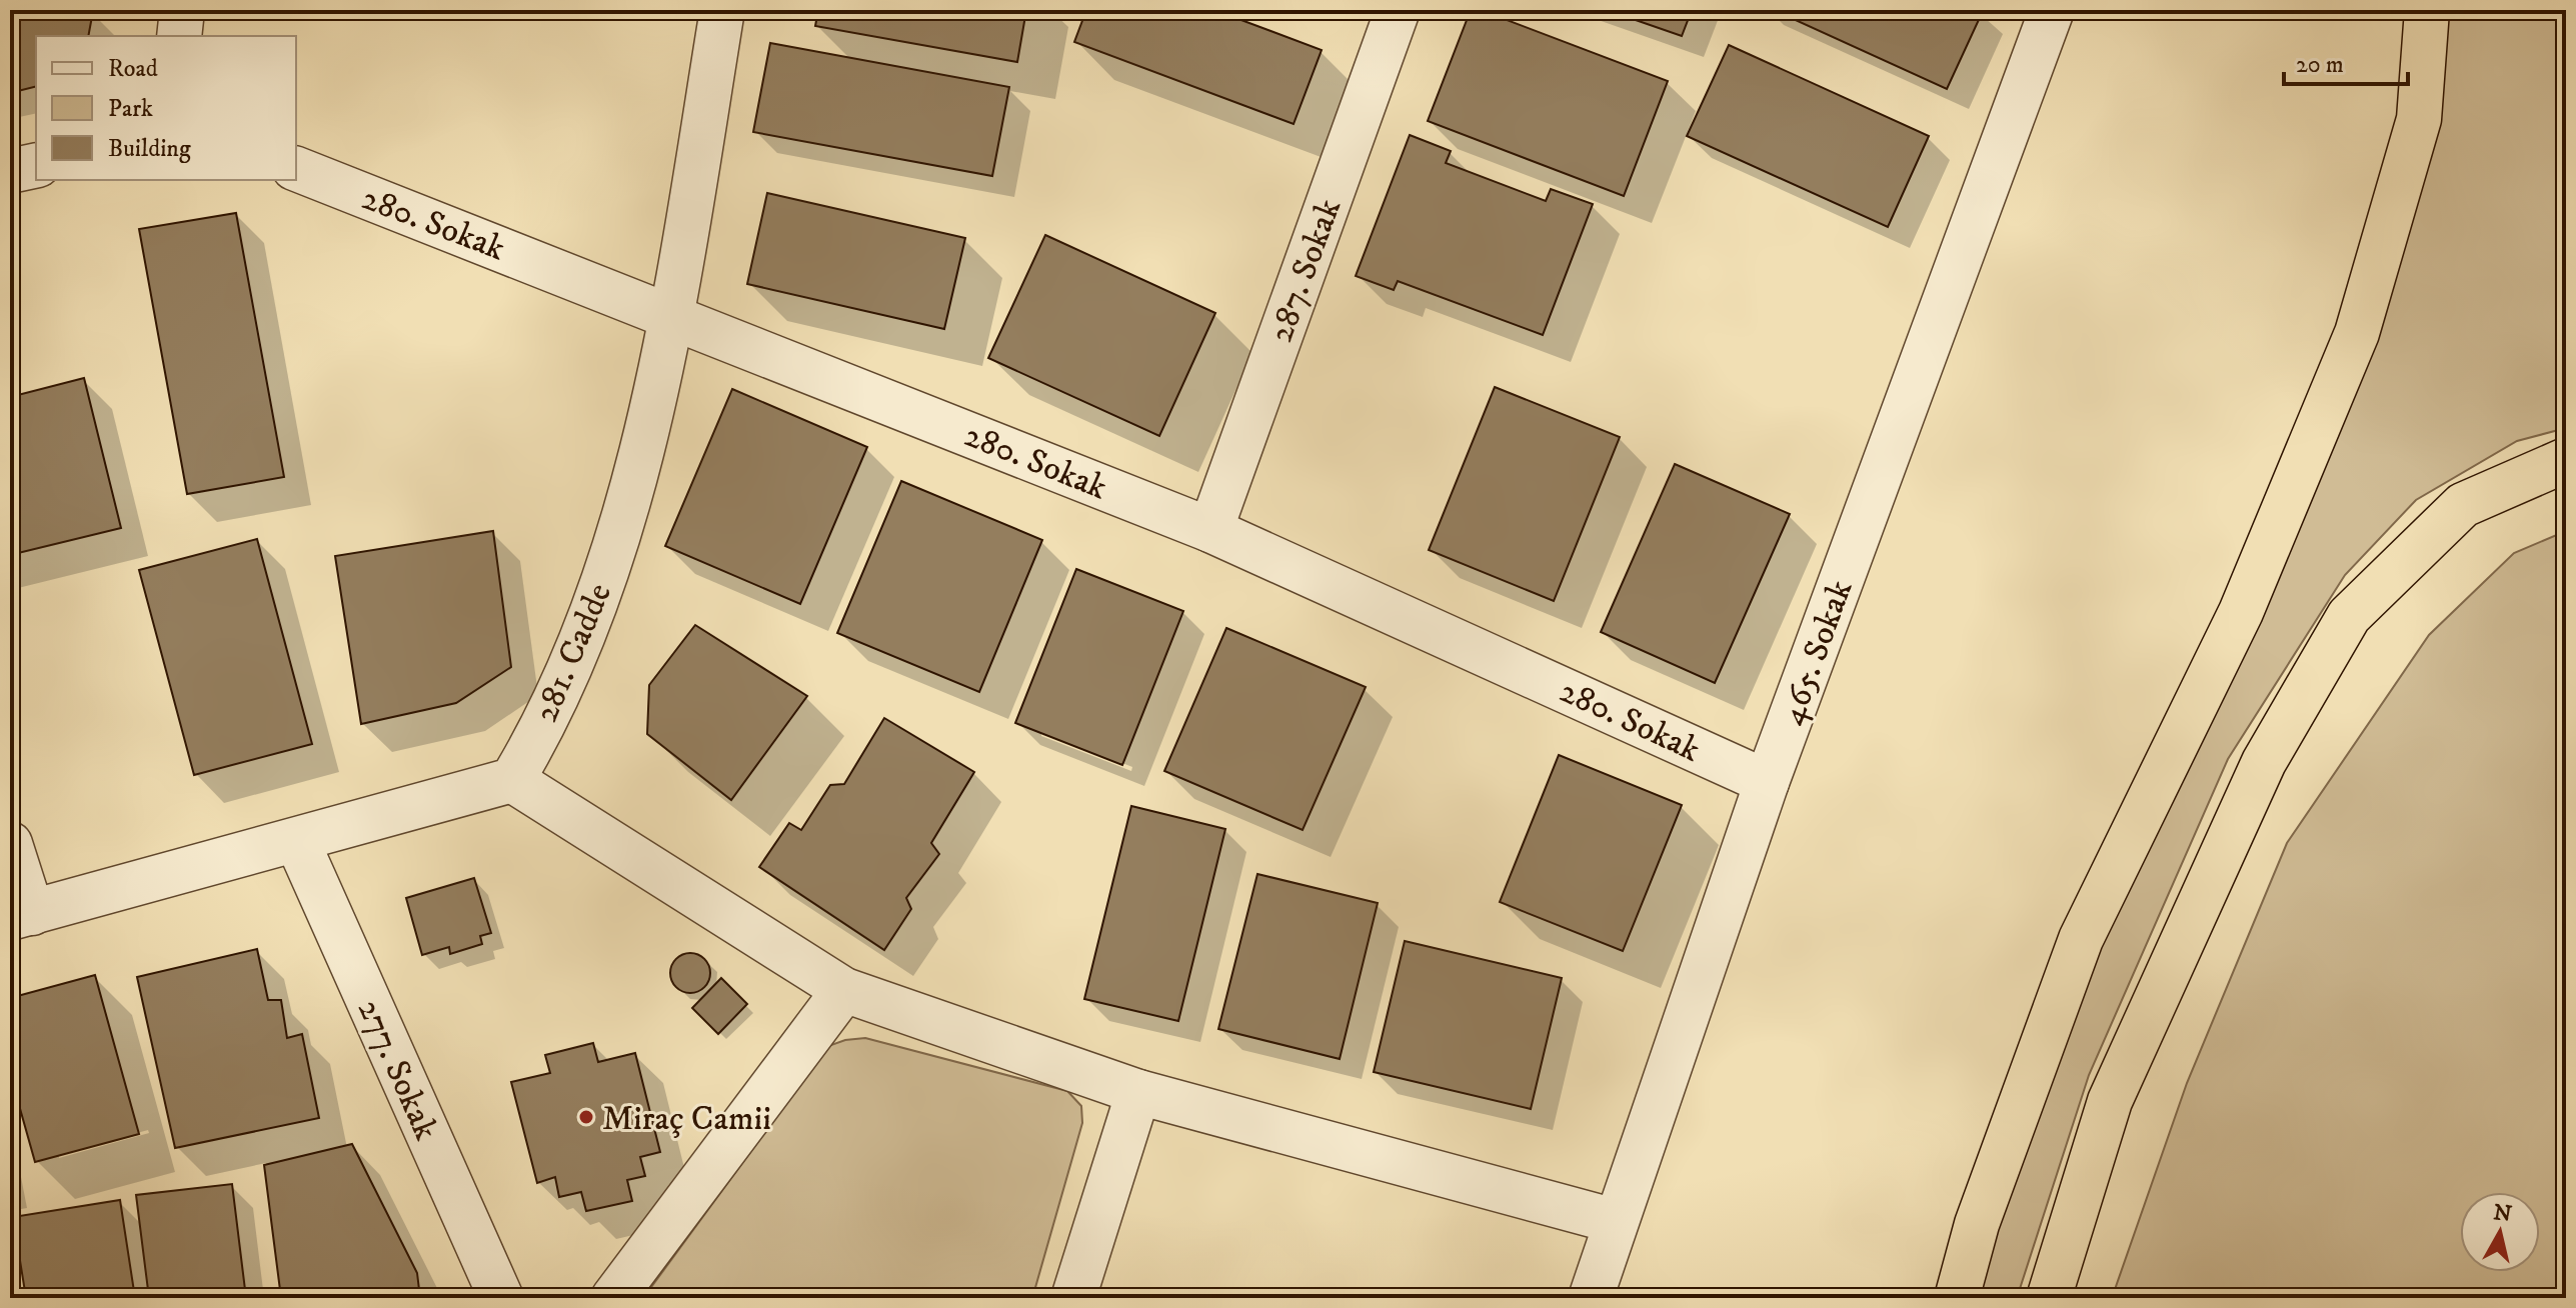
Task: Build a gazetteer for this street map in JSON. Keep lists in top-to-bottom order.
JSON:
{
  "streets": {
    "street": [
      "280. Sokak",
      "287. Sokak",
      "281. Cadde",
      "465. Sokak",
      "277. Sokak"
    ]
  },
  "crossings": [
    ["280. Sokak", "287. Sokak"],
    ["280. Sokak", "281. Cadde"],
    ["280. Sokak", "465. Sokak"]
  ],
  "places": ["Miraç Camii"],
  "legend": ["Road", "Park", "Building"],
  "scale_bar": "20 m",
  "north": "top"
}
